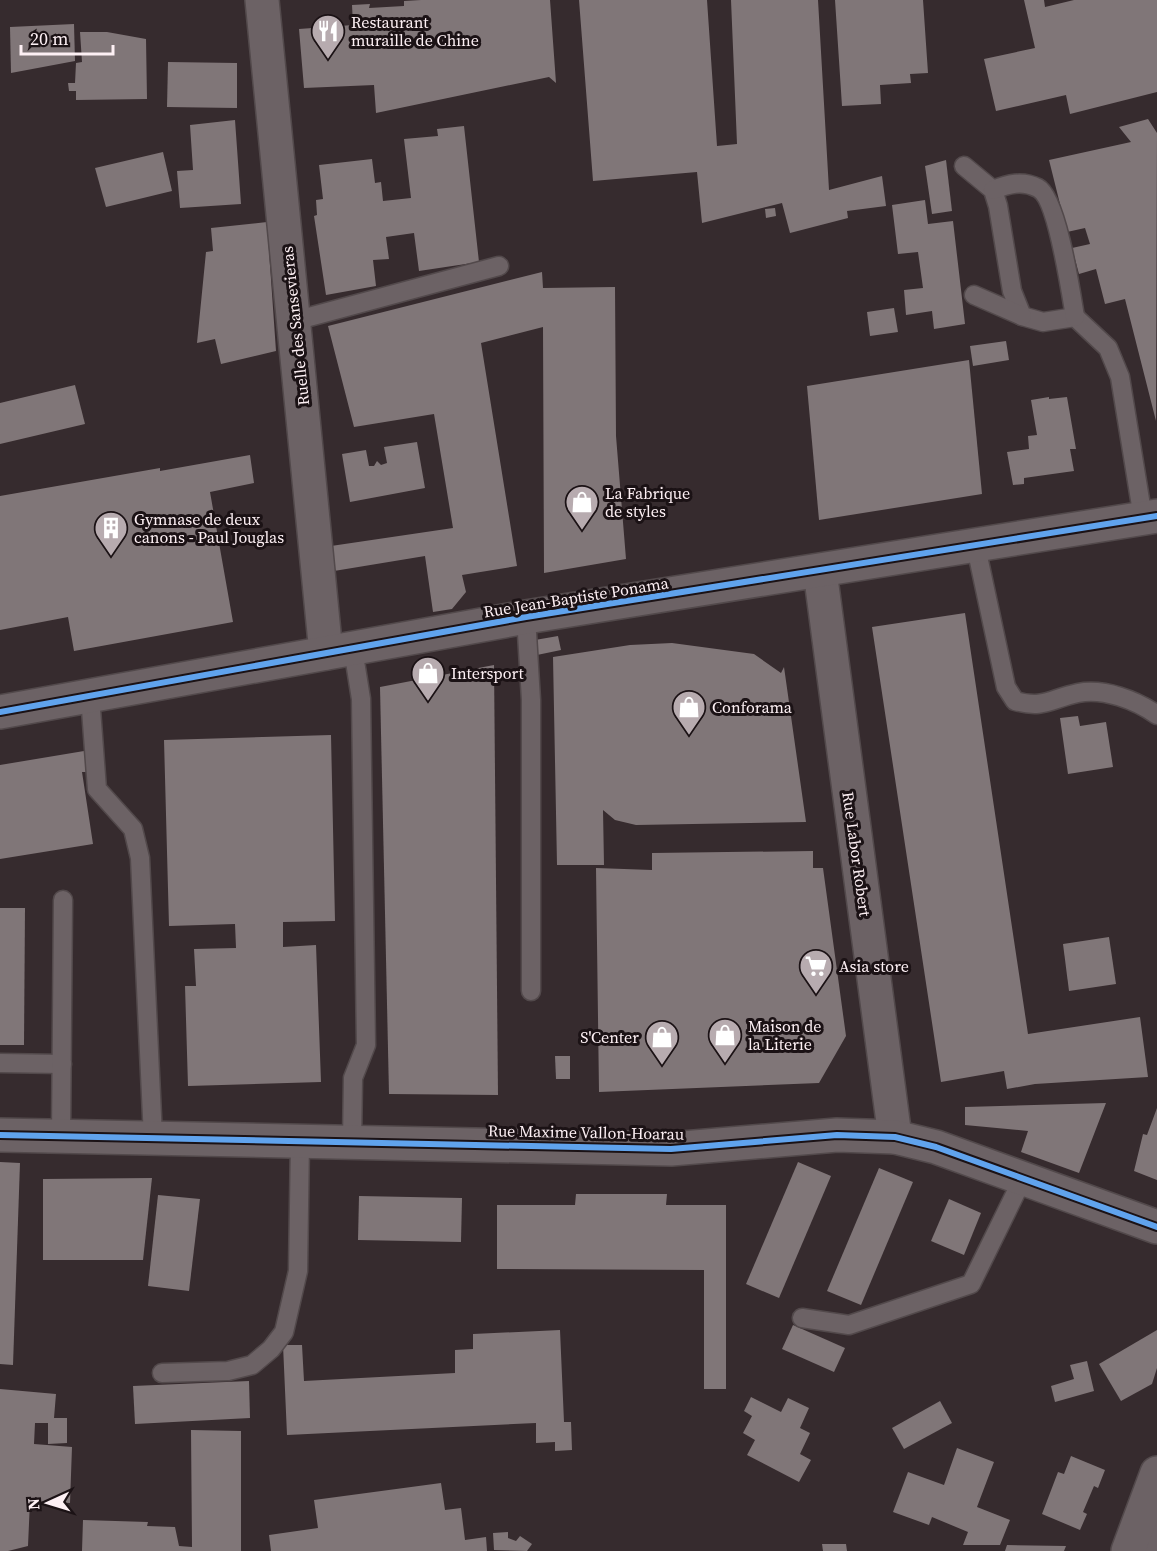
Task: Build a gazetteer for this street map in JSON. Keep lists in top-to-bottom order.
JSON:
{
  "streets": {
    "street": [
      "Ruelle des Sansevieras",
      "Rue Jean-Baptiste Ponama",
      "Rue Labor Robert",
      "Rue Maxime Vallon-Hoarau"
    ]
  },
  "crossings": [
    ["Ruelle des Sansevieras", "Rue Jean-Baptiste Ponama"],
    ["Rue Jean-Baptiste Ponama", "Rue Labor Robert"],
    ["Rue Labor Robert", "Rue Maxime Vallon-Hoarau"]
  ],
  "places": {
    "restaurant": ["Restaurant muraille de Chine"],
    "shop": [
      "La Fabrique de styles",
      "Intersport",
      "Conforama",
      "Maison de la Literie",
      "S'Center"
    ],
    "building": ["Gymnase de deux canons - Paul Jouglas"],
    "supermarket": ["Asia store"]
  },
  "scale_bar": "20 m",
  "north": "left"
}
